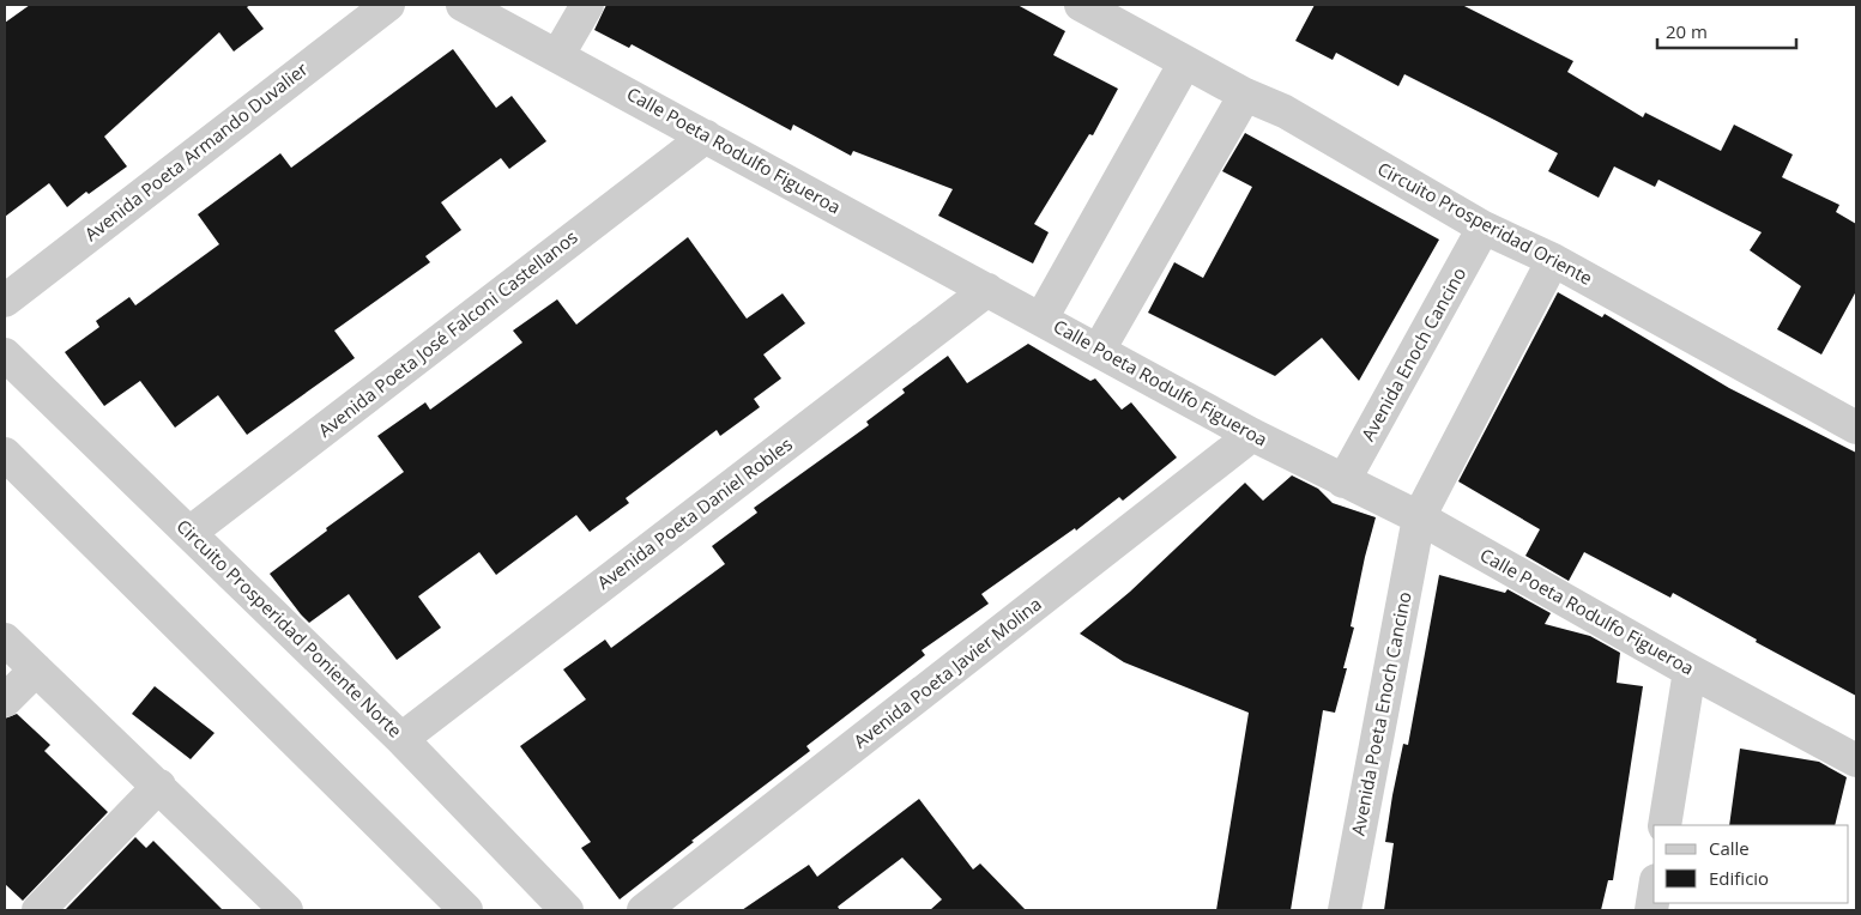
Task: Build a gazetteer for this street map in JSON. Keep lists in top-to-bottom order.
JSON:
{
  "streets": {
    "street": [
      "Calle Poeta Rodulfo Figueroa",
      "Avenida Poeta Armando Duvalier",
      "Circuito Prosperidad Oriente",
      "Avenida Poeta José Falconi Castellanos",
      "Avenida Enoch Cancino",
      "Avenida Poeta Daniel Robles",
      "Circuito Prosperidad Poniente Norte",
      "Avenida Poeta Javier Molina",
      "Avenida Poeta Enoch Cancino"
    ]
  },
  "crossings": [
    ["Calle Poeta Rodulfo Figueroa", "Avenida Poeta José Falconi Castellanos"],
    ["Calle Poeta Rodulfo Figueroa", "Avenida Enoch Cancino"],
    ["Calle Poeta Rodulfo Figueroa", "Avenida Poeta Daniel Robles"],
    ["Calle Poeta Rodulfo Figueroa", "Avenida Poeta Javier Molina"],
    ["Calle Poeta Rodulfo Figueroa", "Avenida Poeta Enoch Cancino"],
    ["Circuito Prosperidad Oriente", "Avenida Enoch Cancino"],
    ["Avenida Poeta José Falconi Castellanos", "Circuito Prosperidad Poniente Norte"],
    ["Avenida Poeta Daniel Robles", "Circuito Prosperidad Poniente Norte"]
  ],
  "legend": ["Calle", "Edificio"],
  "scale_bar": "20 m"
}
